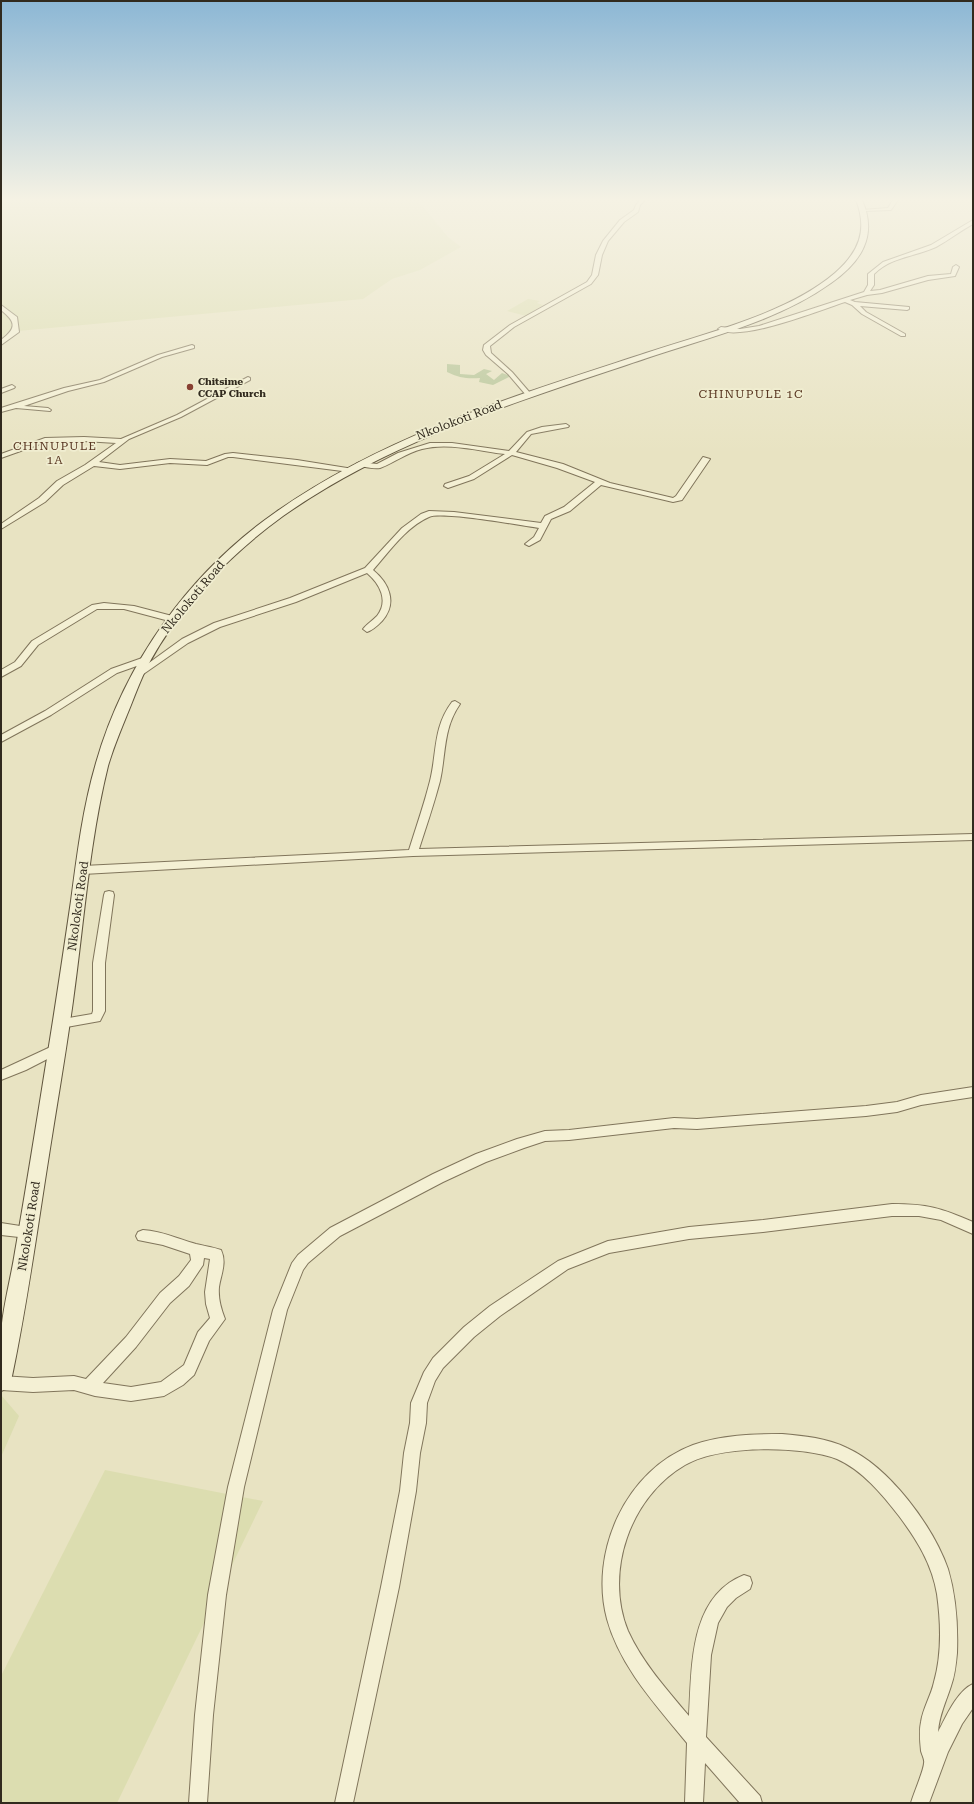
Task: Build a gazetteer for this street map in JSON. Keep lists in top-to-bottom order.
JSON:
{
  "streets": {
    "main road": ["Nkolokoti Road"]
  },
  "districts": ["CHINUPULE 1C", "CHINUPULE 1A"],
  "places": ["Chitsime CCAP Church"]
}
